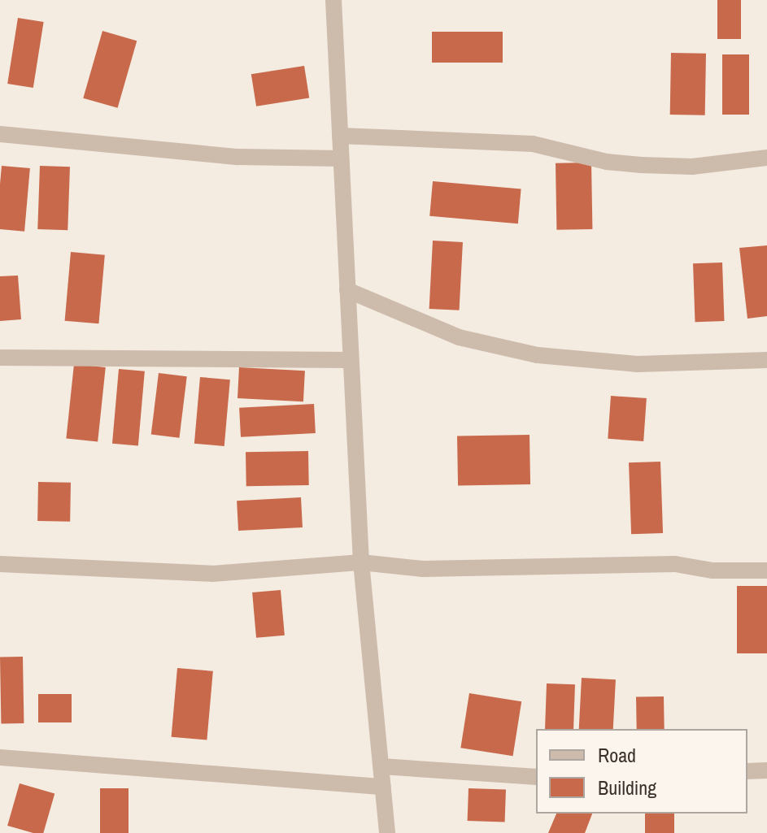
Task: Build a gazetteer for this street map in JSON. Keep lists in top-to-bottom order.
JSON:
{
  "legend": ["Road", "Building"]
}
